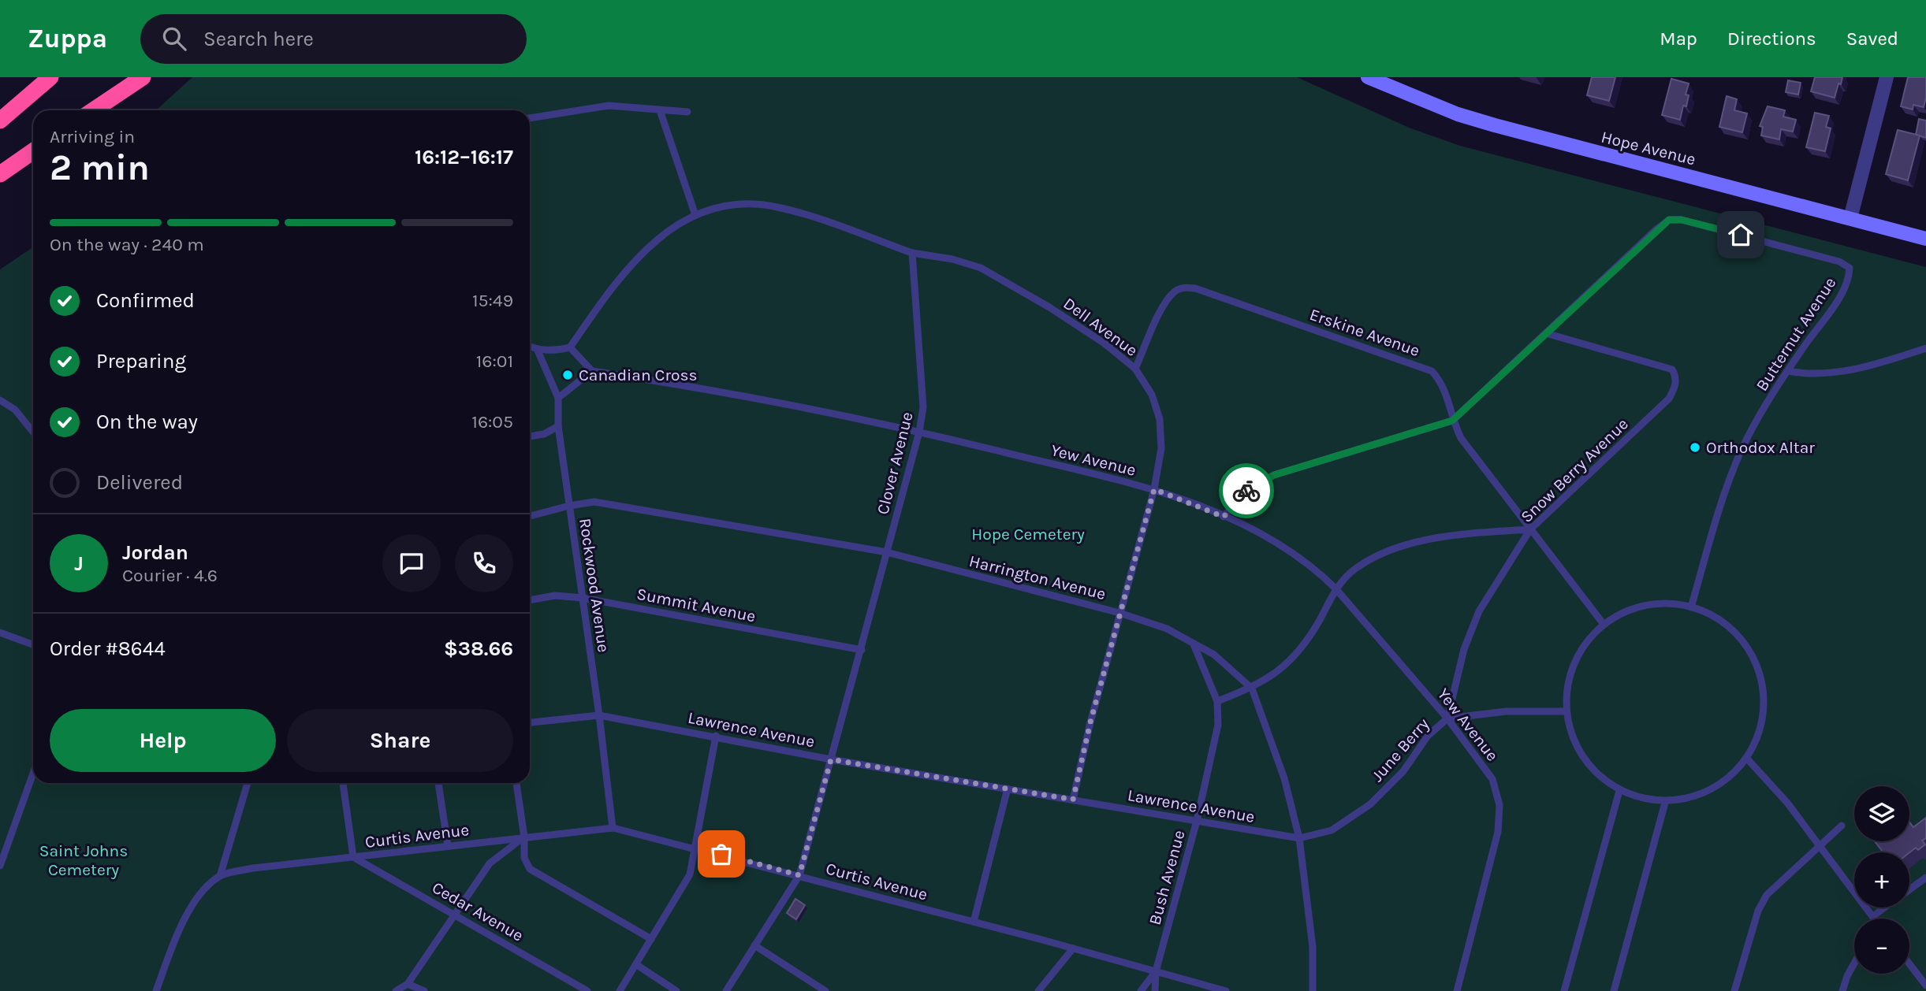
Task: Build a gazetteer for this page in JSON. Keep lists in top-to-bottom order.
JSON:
{
  "streets": {
    "main road": ["Hope Avenue"],
    "lane": [
      "Dell Avenue",
      "Erskine Avenue",
      "Butternut Avenue",
      "Yew Avenue",
      "Clover Avenue",
      "Snow Berry Avenue",
      "Harrington Avenue",
      "Rockwood Avenue",
      "Summit Avenue",
      "Lawrence Avenue",
      "June Berry",
      "Curtis Avenue",
      "Bush Avenue",
      "Cedar Avenue"
    ]
  },
  "crossings": [
    ["Dell Avenue", "Erskine Avenue"],
    ["Dell Avenue", "Yew Avenue"],
    ["Dell Avenue", "Clover Avenue"],
    ["Dell Avenue", "Harrington Avenue"],
    ["Dell Avenue", "Lawrence Avenue"],
    ["Erskine Avenue", "Butternut Avenue"],
    ["Erskine Avenue", "Snow Berry Avenue"],
    ["Butternut Avenue", "Yew Avenue"],
    ["Butternut Avenue", "Snow Berry Avenue"],
    ["Yew Avenue", "Clover Avenue"],
    ["Yew Avenue", "Snow Berry Avenue"],
    ["Yew Avenue", "June Berry"],
    ["Clover Avenue", "Harrington Avenue"],
    ["Clover Avenue", "Summit Avenue"],
    ["Clover Avenue", "Lawrence Avenue"],
    ["Clover Avenue", "Curtis Avenue"],
    ["Snow Berry Avenue", "June Berry"],
    ["Harrington Avenue", "Rockwood Avenue"],
    ["Harrington Avenue", "Lawrence Avenue"],
    ["Harrington Avenue", "June Berry"],
    ["Harrington Avenue", "Bush Avenue"],
    ["Rockwood Avenue", "Summit Avenue"],
    ["Rockwood Avenue", "Lawrence Avenue"],
    ["Rockwood Avenue", "Curtis Avenue"],
    ["Lawrence Avenue", "June Berry"],
    ["Lawrence Avenue", "Bush Avenue"],
    ["Curtis Avenue", "Bush Avenue"],
    ["Curtis Avenue", "Cedar Avenue"]
  ],
  "parks": ["Hope Cemetery", "Saint Johns Cemetery"],
  "places": ["Canadian Cross", "Orthodox Altar"],
  "page": {
    "header": "Zuppa",
    "search": "Search here",
    "nav": ["Map", "Directions", "Saved"],
    "heading": ["2 min", "Arriving in", "16:12–16:17"],
    "panel": [
      "Jordan",
      "Courier · 4.6",
      "Order #8644",
      "$38.66"
    ],
    "bar": "On the way · 240 m",
    "list": [
      ["Confirmed", "15:49"],
      ["Preparing", "16:01"],
      ["On the way", "16:05"],
      "Delivered"
    ],
    "round": "J",
    "buttons": ["Help", "Share"],
    "map_buttons": ["+", "−"]
  }
}
